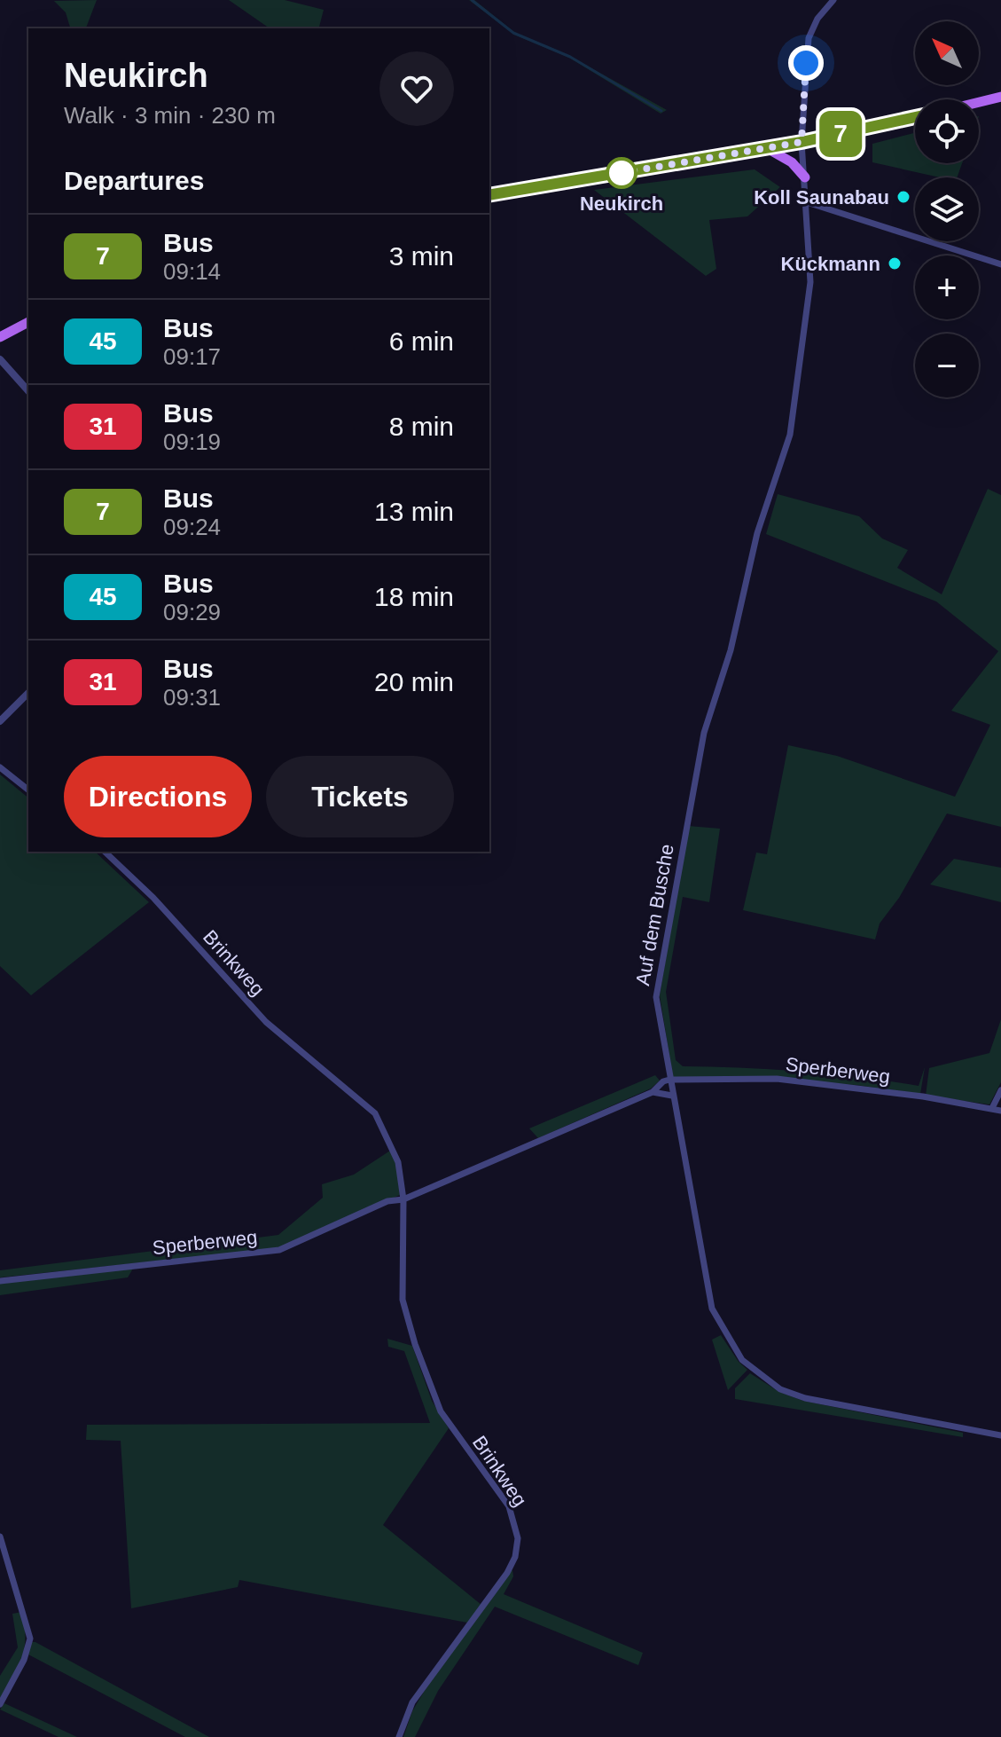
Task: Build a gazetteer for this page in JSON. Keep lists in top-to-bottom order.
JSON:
{
  "streets": {
    "street": ["Auf dem Busche", "Brinkweg", "Sperberweg"]
  },
  "crossings": [
    ["Auf dem Busche", "Sperberweg"],
    ["Brinkweg", "Sperberweg"]
  ],
  "places": ["Neukirch", "Koll Saunabau", "Kückmann"],
  "lines": ["bus line 7"],
  "north": "top left",
  "page": {
    "on_map": "7",
    "map_buttons": ["+", "−"],
    "heading": [
      ["Neukirch", "Walk · 3 min · 230 m"],
      "Departures"
    ],
    "list": [
      {
        "mark": "7",
        "name": "Bus",
        "note": "09:14",
        "value": "3 min"
      },
      {
        "mark": "45",
        "name": "Bus",
        "note": "09:17",
        "value": "6 min"
      },
      {
        "mark": "31",
        "name": "Bus",
        "note": "09:19",
        "value": "8 min"
      },
      {
        "mark": "7",
        "name": "Bus",
        "note": "09:24",
        "value": "13 min"
      },
      {
        "mark": "45",
        "name": "Bus",
        "note": "09:29",
        "value": "18 min"
      },
      {
        "mark": "31",
        "name": "Bus",
        "note": "09:31",
        "value": "20 min"
      }
    ],
    "buttons": ["Directions", "Tickets"]
  }
}
